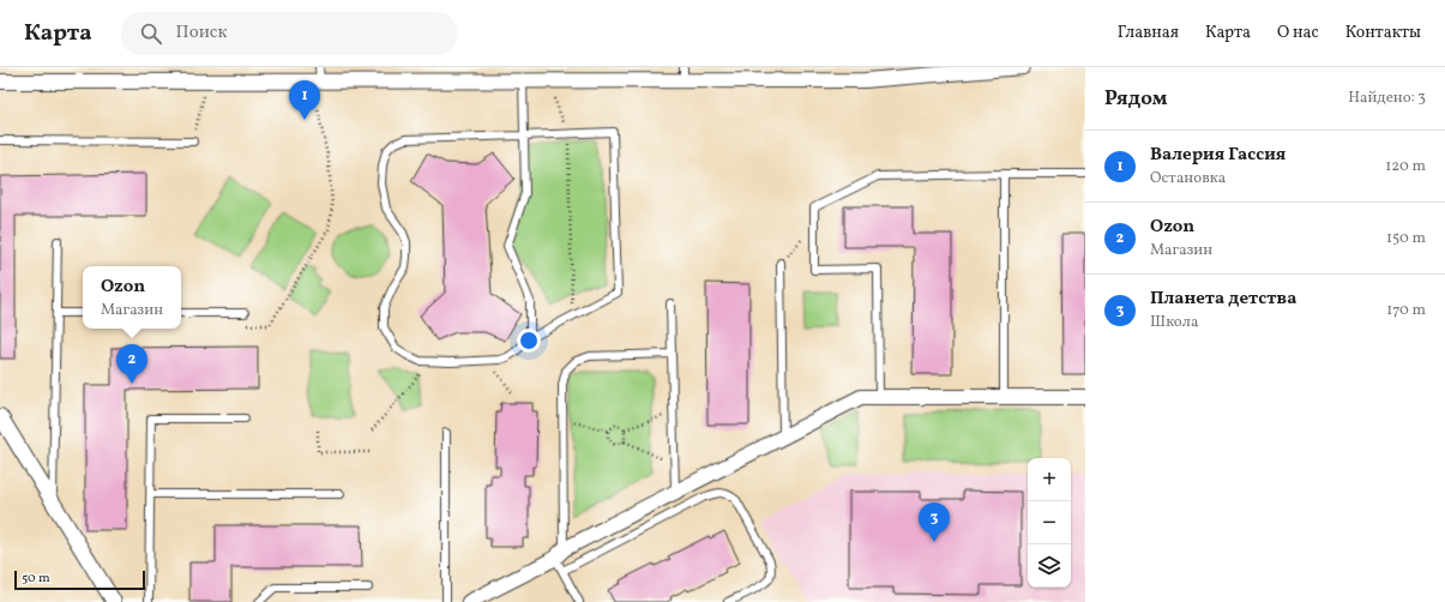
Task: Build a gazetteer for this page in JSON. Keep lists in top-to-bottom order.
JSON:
{
  "scale_bar": "50 m",
  "page": {
    "header": "Карта",
    "search": "Поиск",
    "nav": [
      "Главная",
      "Карта",
      "О нас",
      "Контакты"
    ],
    "heading": ["Рядом", "Найдено: 3"],
    "pins": ["1", "2", "3"],
    "list": [
      {
        "mark": "1",
        "name": "Валерия Гассия",
        "note": "Остановка",
        "value": "120 m"
      },
      {
        "mark": "2",
        "name": "Ozon",
        "note": "Магазин",
        "value": "150 m"
      },
      {
        "mark": "3",
        "name": "Планета детства",
        "note": "Школа",
        "value": "170 m"
      }
    ],
    "popup": ["Ozon", "Магазин"],
    "map_buttons": ["+", "−"],
    "scale": "50 m"
  }
}
